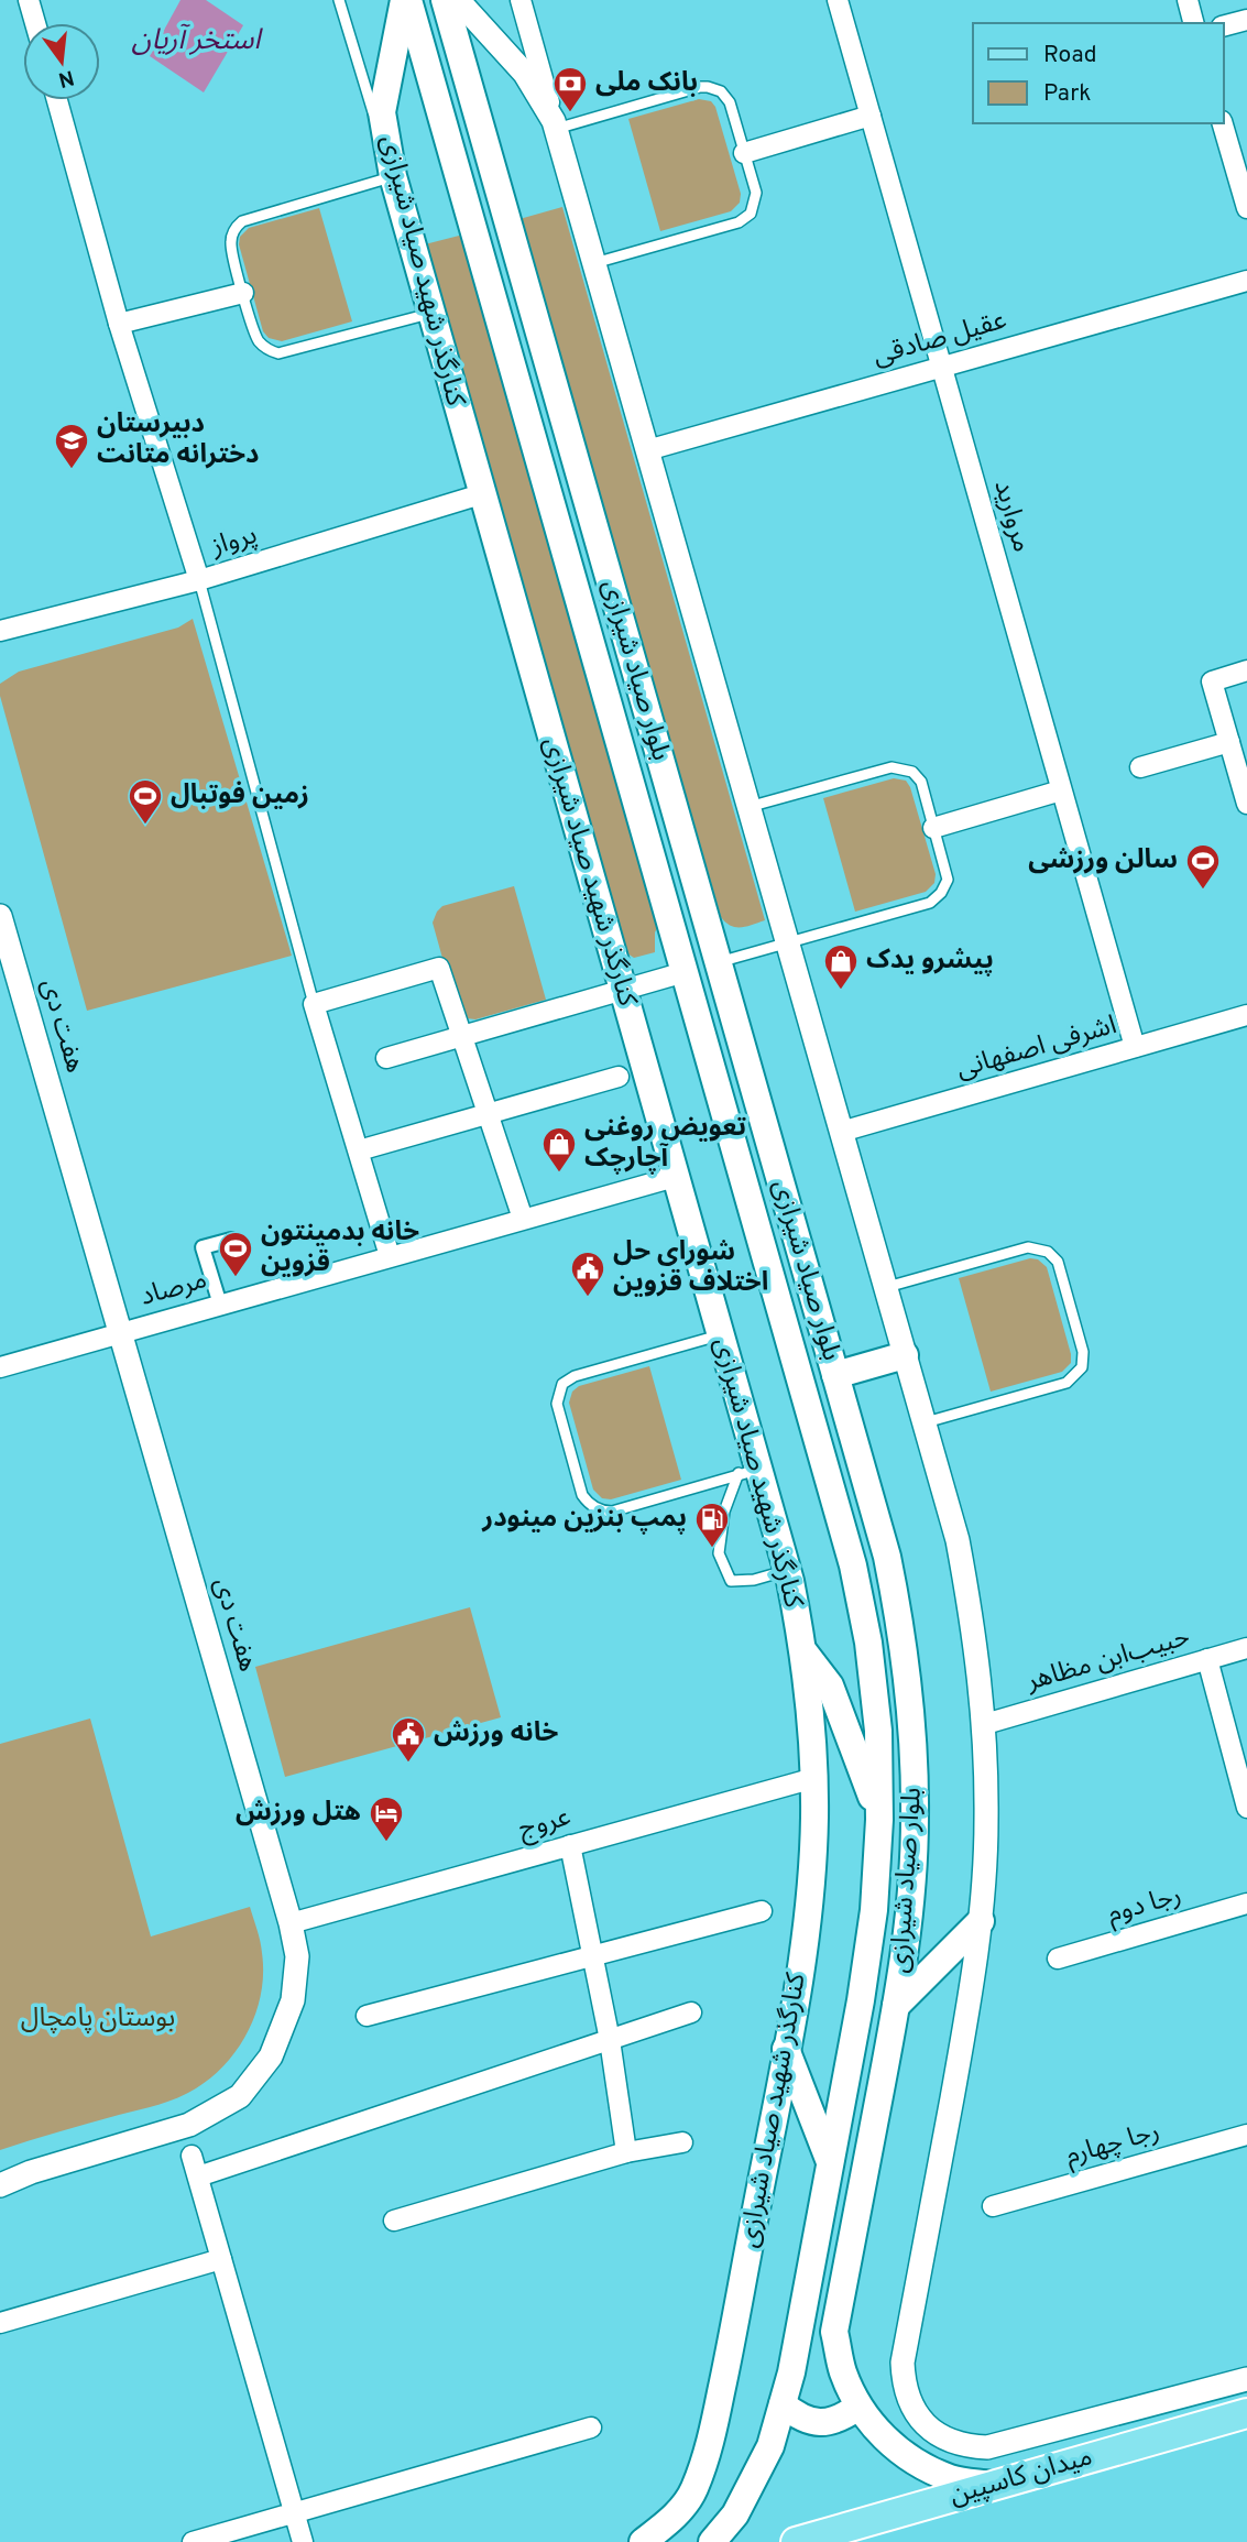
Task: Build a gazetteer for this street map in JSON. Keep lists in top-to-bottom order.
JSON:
{
  "streets": {
    "main road": ["کنارگذر شهید صیاد شیرازی", "بلوار صیاد شیرازی", "میدان کاسپین"],
    "street": [
      "عقیل صادقی",
      "مروارید",
      "پرواز",
      "هفت دی",
      "اشرفی اصفهانی",
      "مرصاد",
      "حبیب‌ابن مظاهر",
      "عروج",
      "رجا دوم",
      "رجا چهارم"
    ]
  },
  "crossings": [
    ["کنارگذر شهید صیاد شیرازی", "پرواز"],
    ["کنارگذر شهید صیاد شیرازی", "بلوار صیاد شیرازی"],
    ["کنارگذر شهید صیاد شیرازی", "مرصاد"],
    ["کنارگذر شهید صیاد شیرازی", "عروج"],
    ["عقیل صادقی", "مروارید"],
    ["مروارید", "اشرفی اصفهانی"],
    ["بلوار صیاد شیرازی", "میدان کاسپین"],
    ["هفت دی", "مرصاد"],
    ["هفت دی", "عروج"]
  ],
  "water": ["استخر آریان"],
  "parks": ["بوستان پامچال"],
  "places": {
    "bank": ["بانک ملی"],
    "school or university": ["دبیرستان دخترانه متانت"],
    "sports": ["زمین فوتبال", "سالن ورزشی", "خانه بدمینتون قزوین"],
    "shop": ["پیشرو یدک", "تعویض روغنی آچارچک"],
    "public building": ["شورای حل اختلاف قزوین", "خانه ورزش"],
    "fuel station": ["پمپ بنزین مینودر"],
    "hotel": ["هتل ورزش"]
  },
  "legend": ["Road", "Park"],
  "north": "bottom"
}
